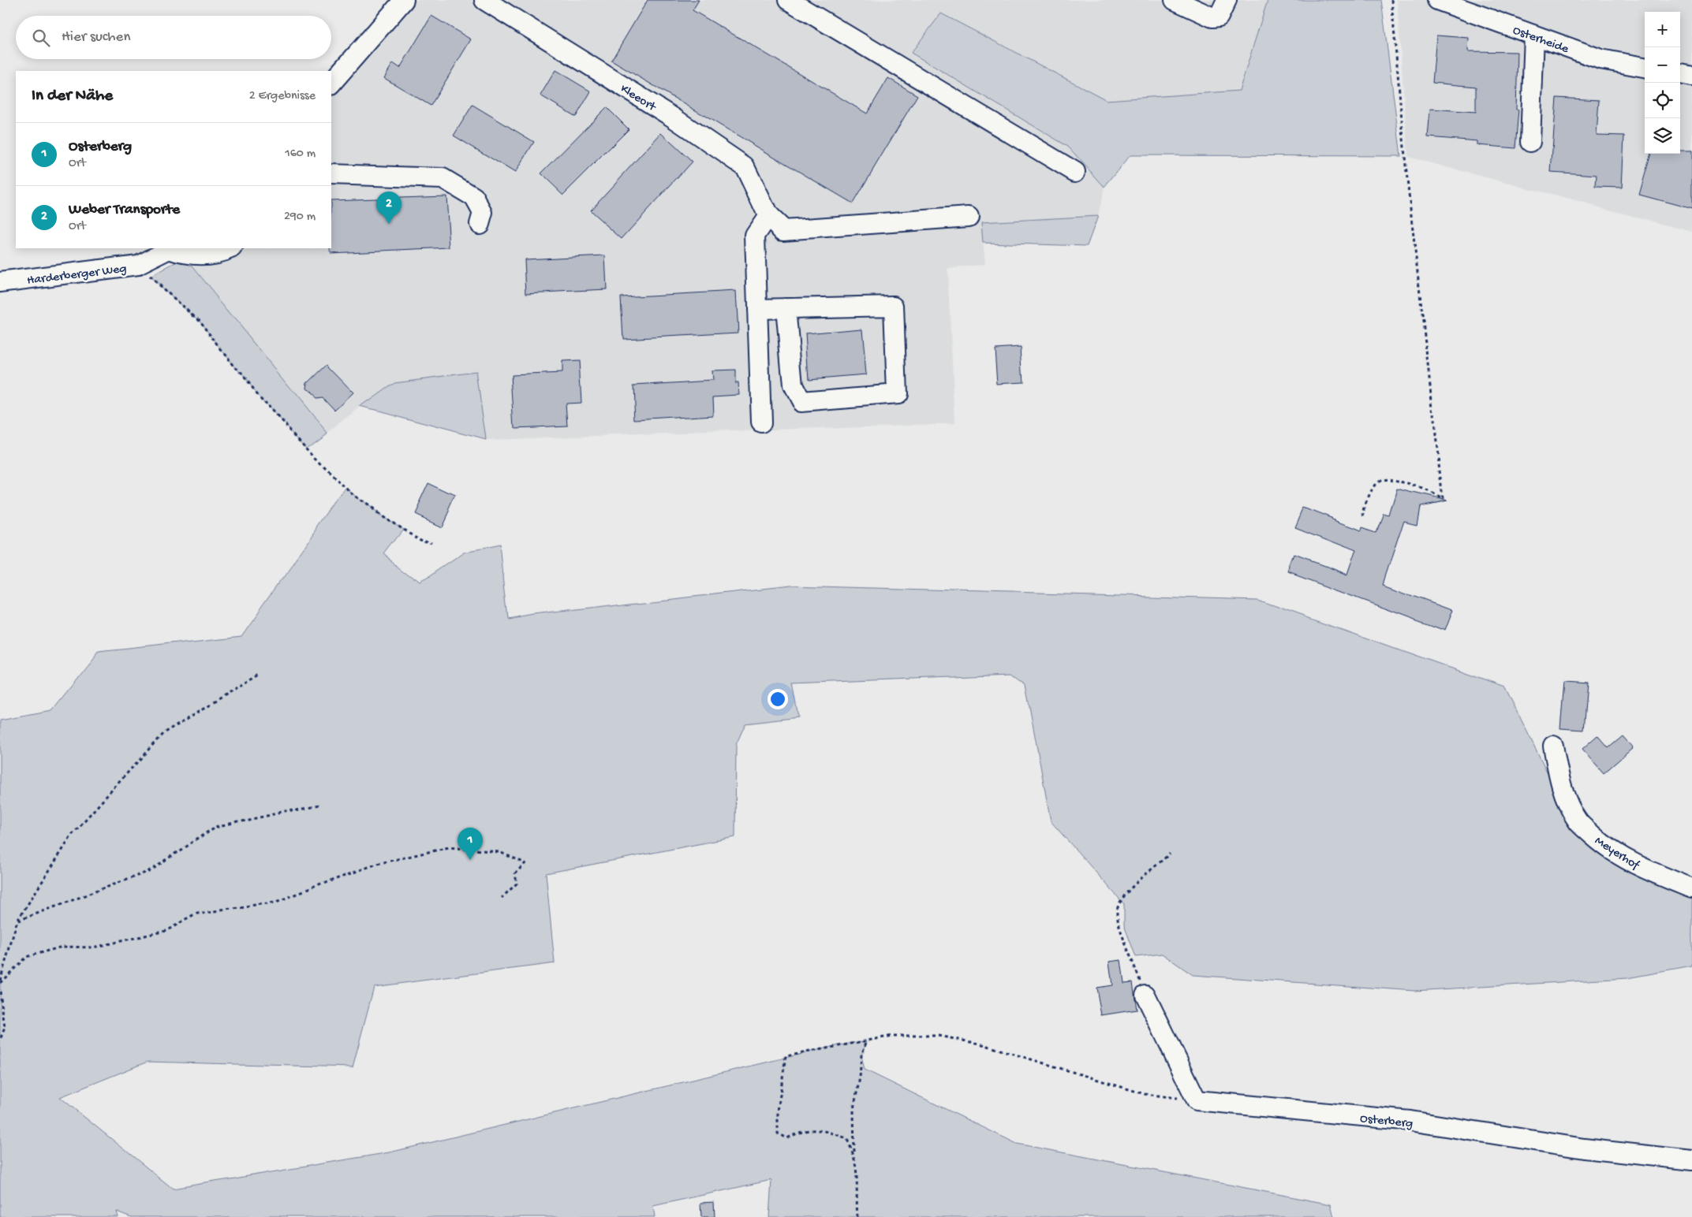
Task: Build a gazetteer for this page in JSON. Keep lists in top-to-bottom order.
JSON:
{
  "streets": {
    "street": [
      "Osterheide",
      "Kleeort",
      "Harderberger Weg",
      "Meyerhof",
      "Osterberg"
    ]
  },
  "page": {
    "map_buttons": ["+", "−"],
    "search": "Hier suchen",
    "heading": ["In der Nähe", "2 Ergebnisse"],
    "list": [
      {
        "mark": "1",
        "name": "Osterberg",
        "note": "Ort",
        "value": "160 m"
      },
      {
        "mark": "2",
        "name": "Weber Transporte",
        "note": "Ort",
        "value": "290 m"
      }
    ],
    "pins": ["2", "1"]
  }
}
